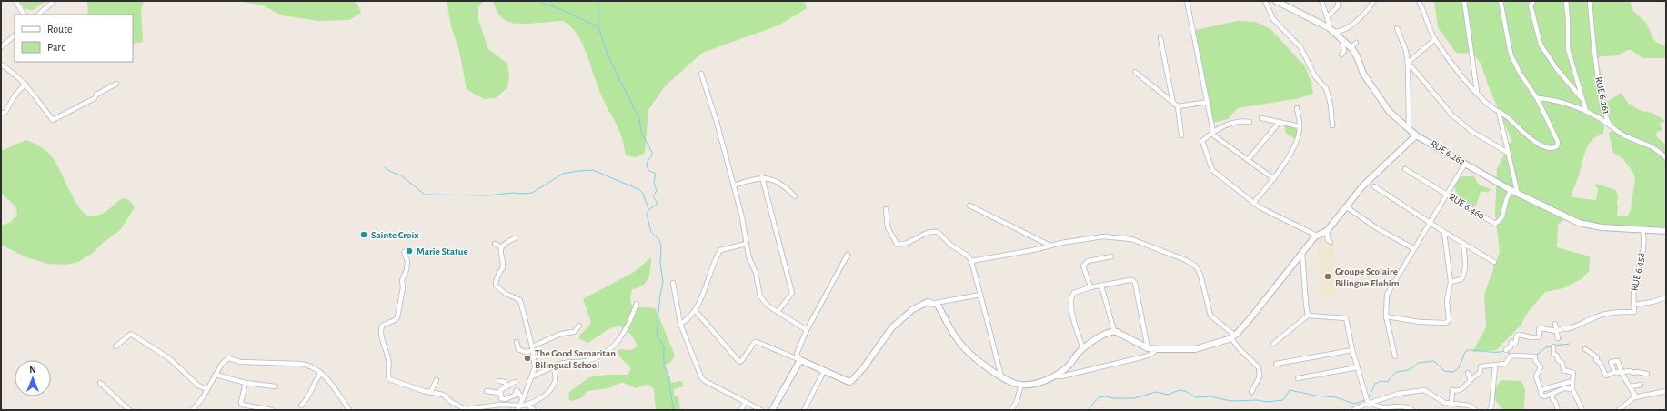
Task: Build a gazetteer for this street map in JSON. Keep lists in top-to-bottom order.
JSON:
{
  "streets": {
    "street": [
      "RUE 6.261",
      "RUE 6.262",
      "RUE 6.460",
      "RUE 6.458"
    ]
  },
  "crossings": [
    ["RUE 6.262", "RUE 6.460"],
    ["RUE 6.262", "RUE 6.458"]
  ],
  "places": [
    "Sainte Croix",
    "Marie Statue",
    "Groupe Scolaire Bilingue Elohim",
    "The Good Samaritan Bilingual School"
  ],
  "legend": ["Route", "Parc"],
  "north": "top"
}
